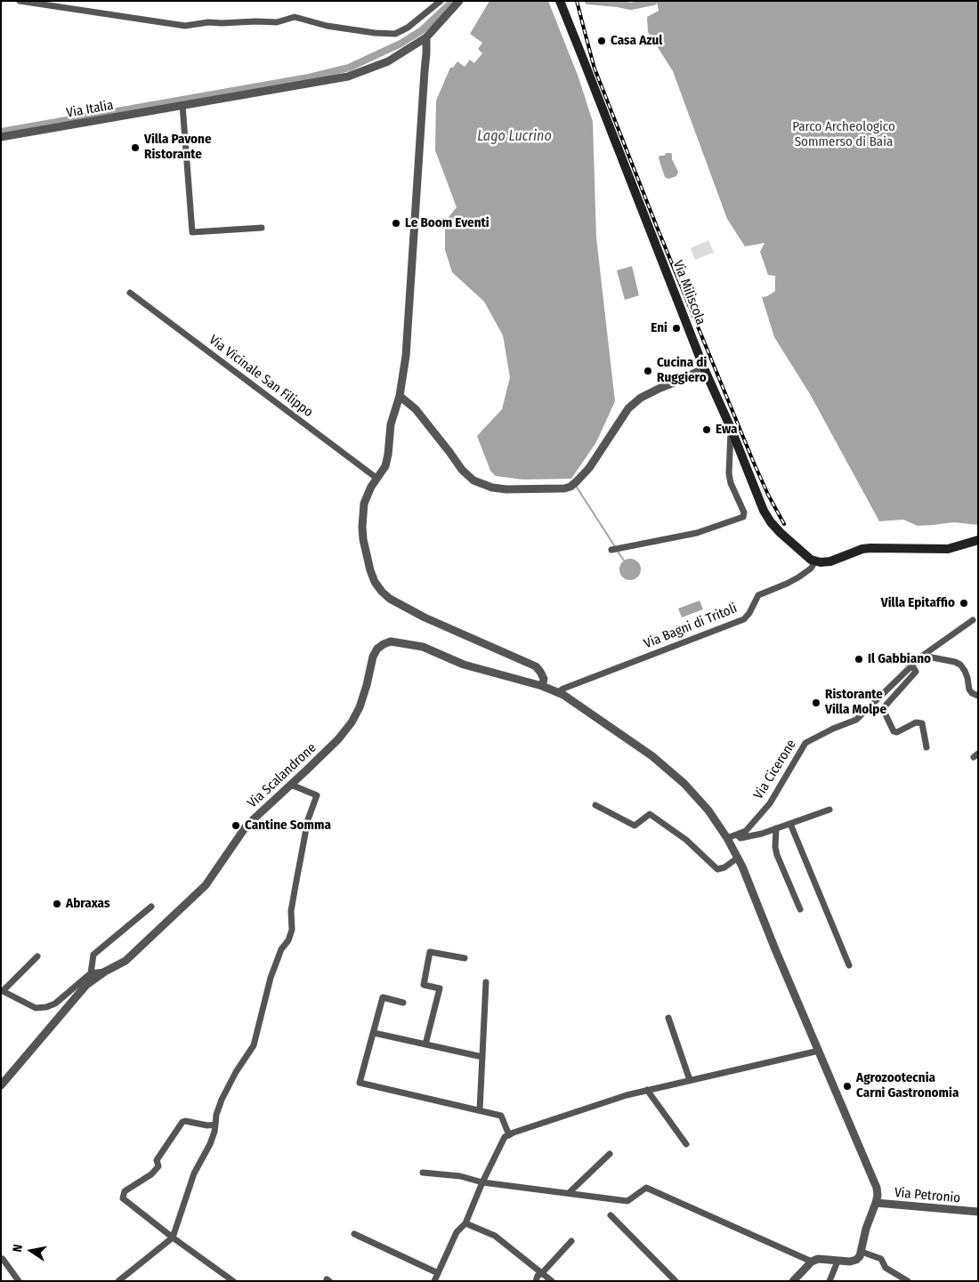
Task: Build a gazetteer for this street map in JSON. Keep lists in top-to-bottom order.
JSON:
{
  "streets": {
    "main road": ["Via Miliscola"],
    "street": [
      "Via Italia",
      "Via Vicinale San Filippo",
      "Via Bagni di Tritoli",
      "Via Cicerone",
      "Via Scalandrone",
      "Via Petronio"
    ]
  },
  "crossings": [
    ["Via Miliscola", "Via Bagni di Tritoli"],
    ["Via Bagni di Tritoli", "Via Scalandrone"],
    ["Via Cicerone", "Via Scalandrone"],
    ["Via Scalandrone", "Via Petronio"]
  ],
  "water": ["Lago Lucrino"],
  "parks": ["Parco Archeologico Sommerso di Baia"],
  "places": [
    "Casa Azul",
    "Villa Pavone Ristorante",
    "Le Boom Eventi",
    "Eni",
    "Cucina di Ruggiero",
    "Ewa",
    "Villa Epitaffio",
    "Il Gabbiano",
    "Ristorante Villa Molpe",
    "Cantine Somma",
    "Abraxas",
    "Agrozootecnia Carni Gastronomia"
  ],
  "north": "left"
}
